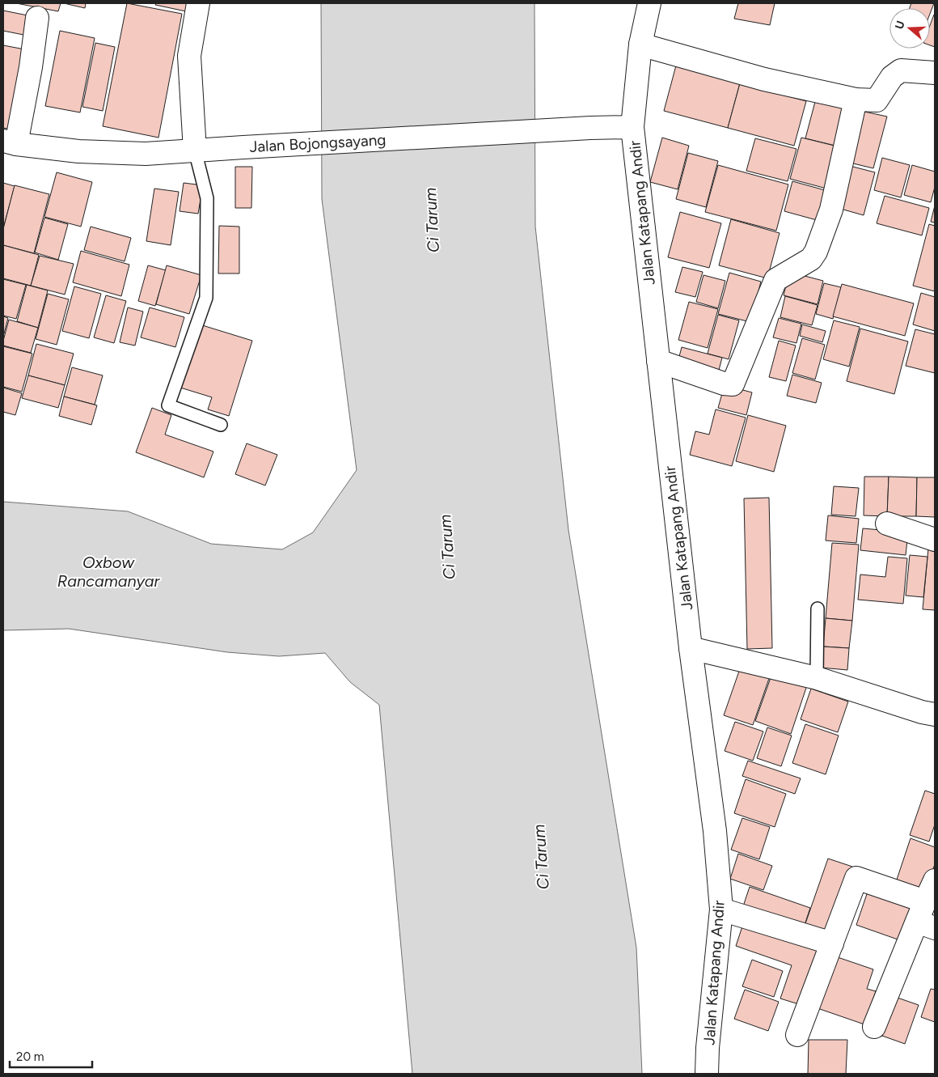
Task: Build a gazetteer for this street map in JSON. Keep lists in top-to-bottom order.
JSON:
{
  "streets": {
    "street": ["Jalan Bojongsayang", "Jalan Katapang Andir"]
  },
  "crossings": [
    ["Jalan Bojongsayang", "Jalan Katapang Andir"]
  ],
  "water": ["Ci Tarum", "Oxbow Rancamanyar"],
  "scale_bar": "20 m",
  "north": "left"
}
